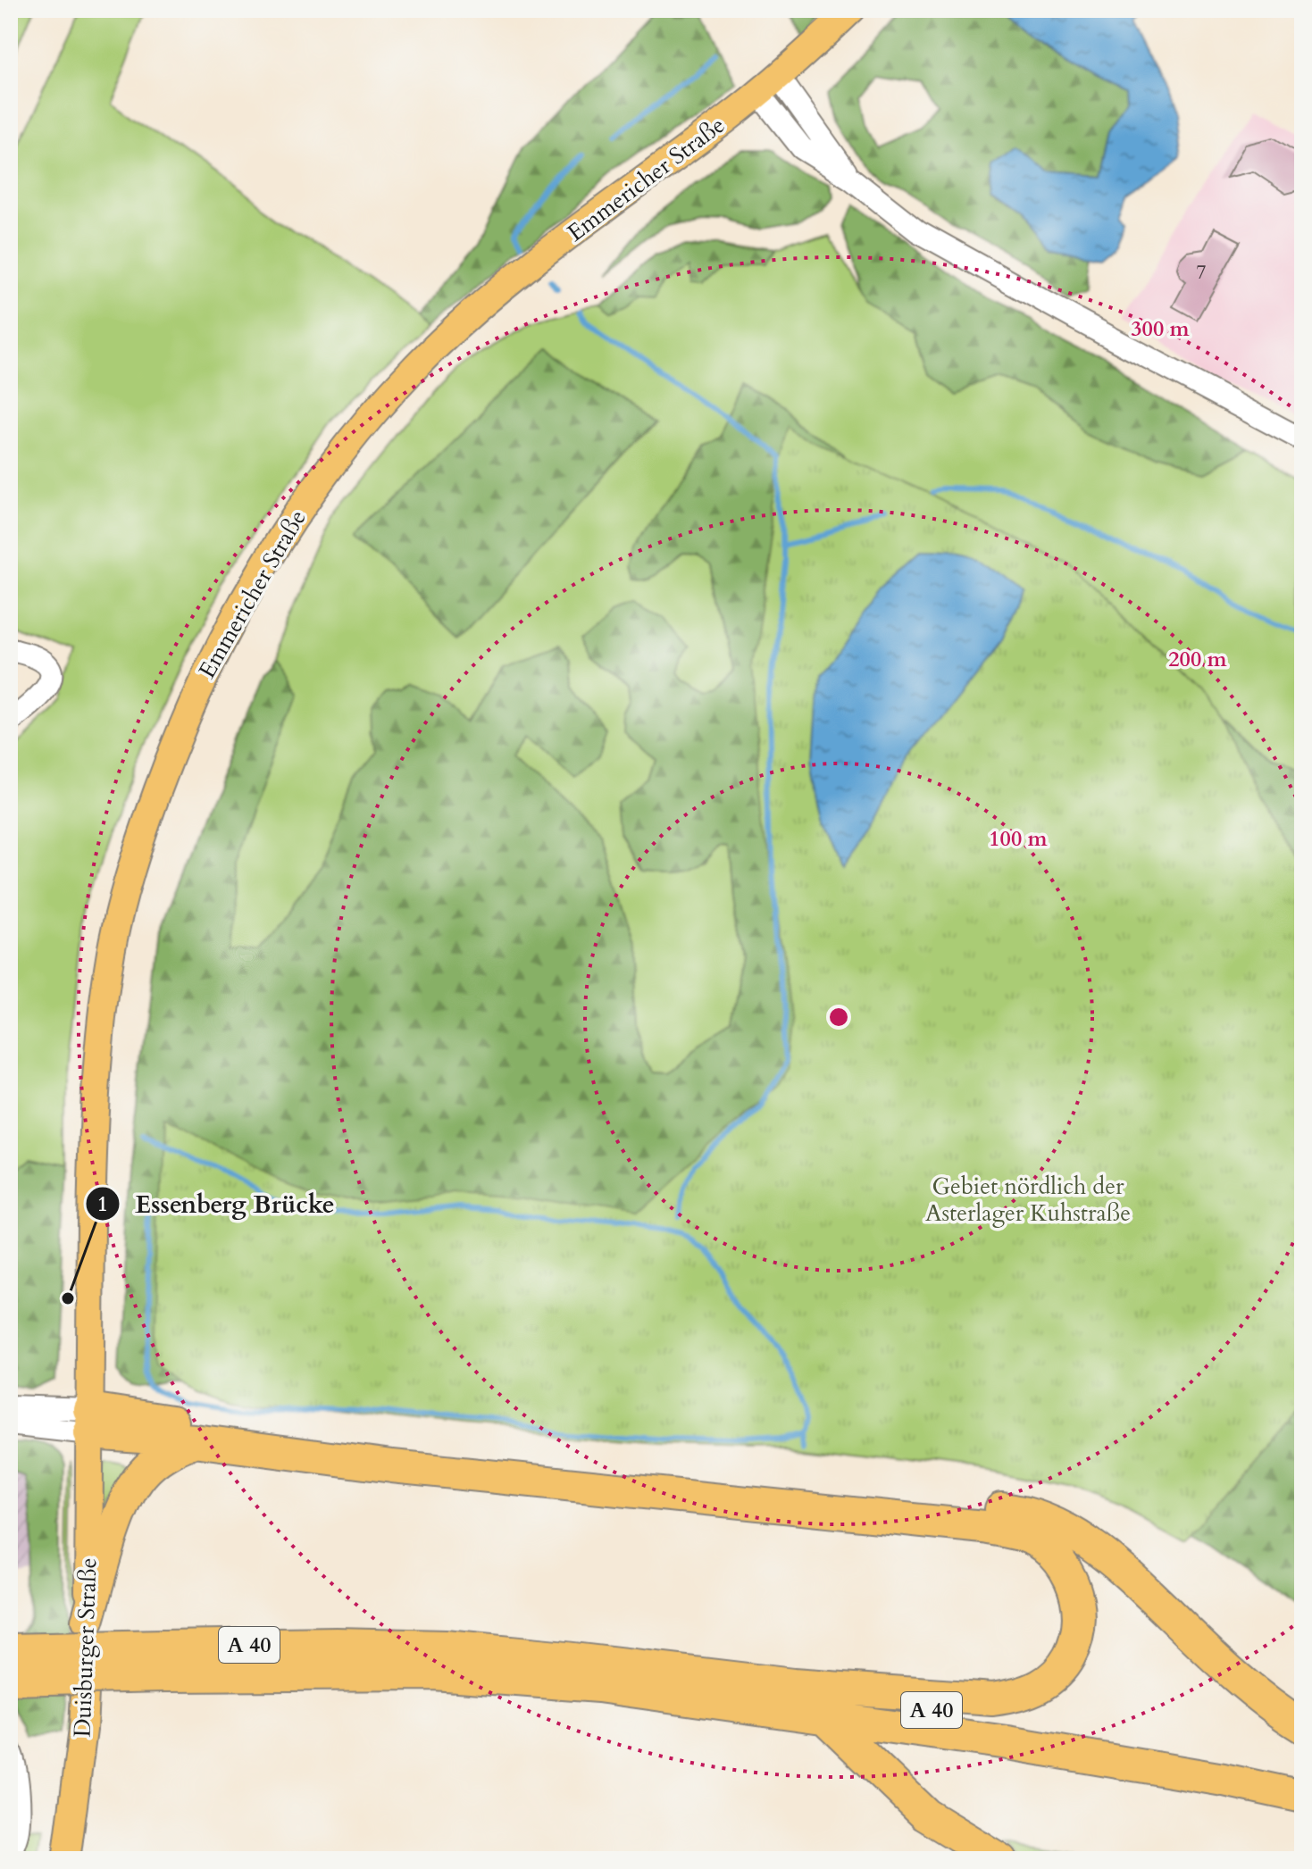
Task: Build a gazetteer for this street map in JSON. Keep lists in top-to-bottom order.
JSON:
{
  "streets": {
    "highway": ["A 40"],
    "main road": ["Emmericher Straße", "Duisburger Straße"]
  },
  "crossings": [
    ["Emmericher Straße", "Duisburger Straße"]
  ],
  "parks": ["Gebiet nördlich der Asterlager Kuhstraße"],
  "places": ["Essenberg Brücke"],
  "house_numbers": ["7"],
  "rings": ["300 m", "200 m", "100 m"]
}
